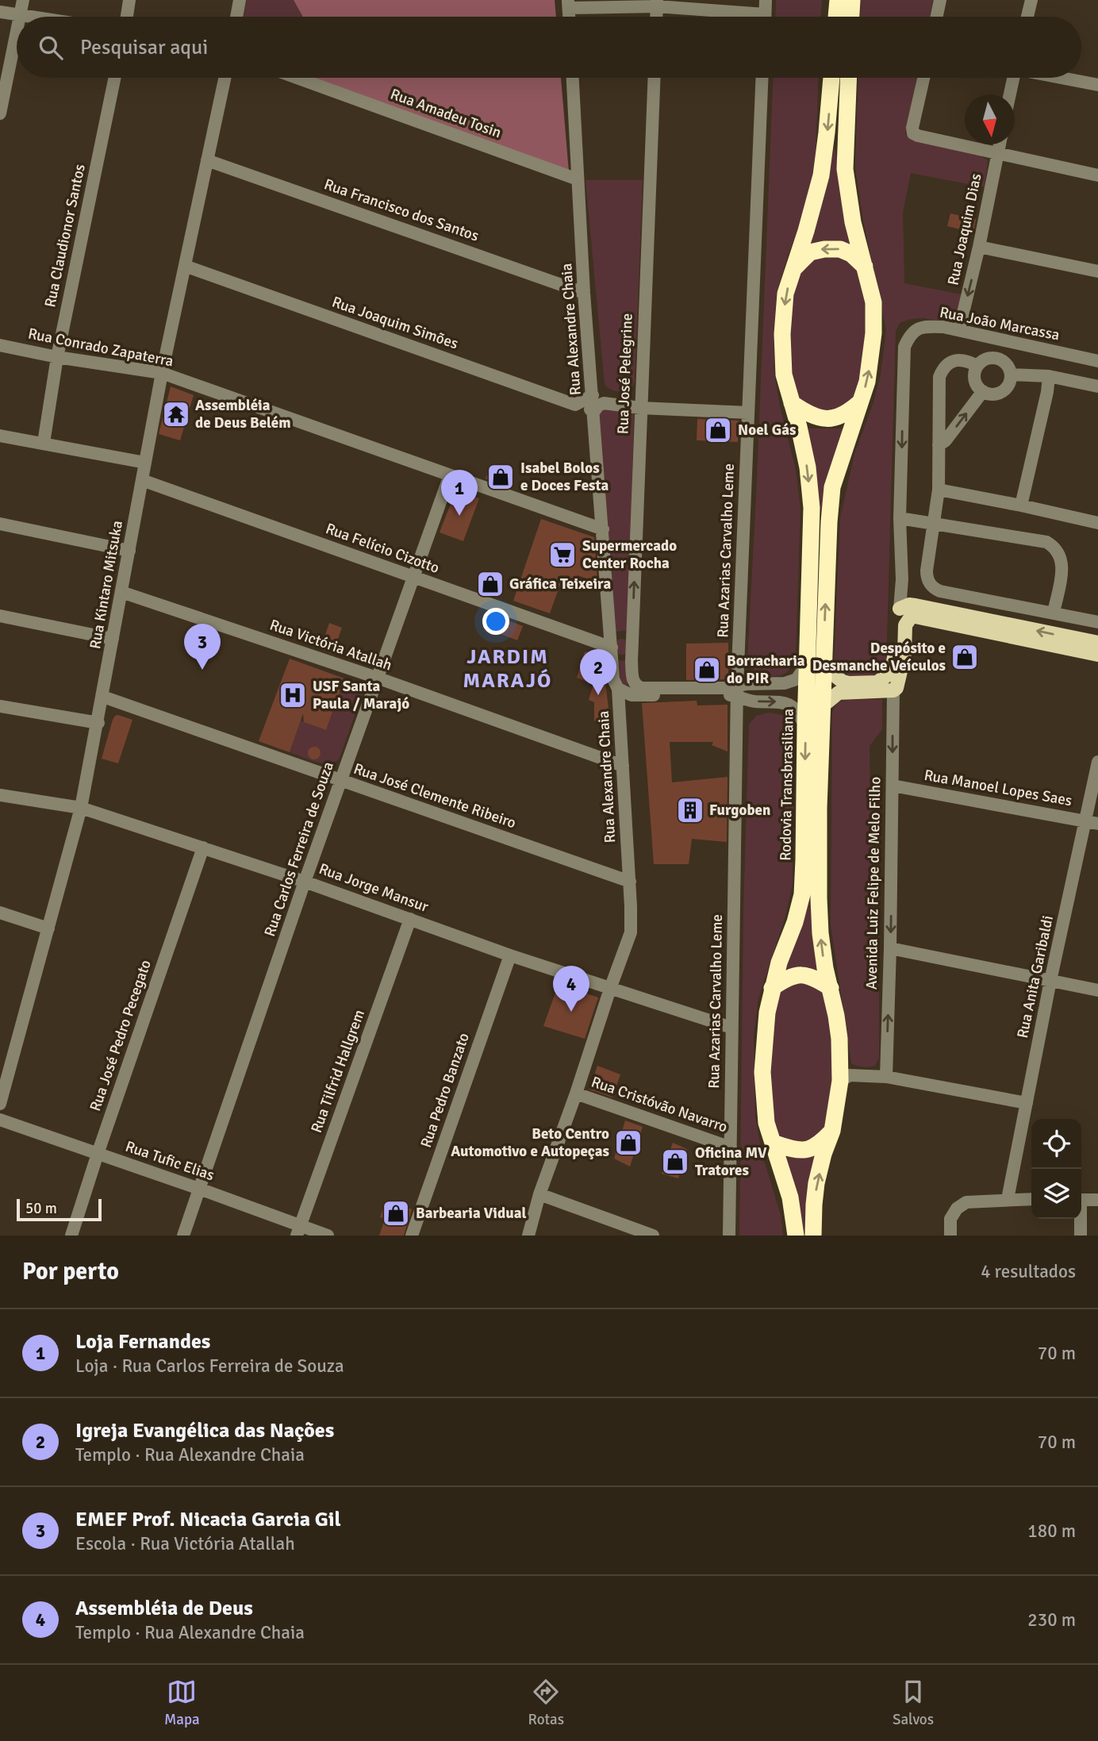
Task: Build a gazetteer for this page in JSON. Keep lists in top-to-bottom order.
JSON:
{
  "streets": {
    "highway": ["Rodovia Transbrasiliana"],
    "street": [
      "Rua Amadeu Tosin",
      "Rua Francisco dos Santos",
      "Rua Joaquim Dias",
      "Rua Claudionor Santos",
      "Rua Joaquim Simões",
      "Rua João Marcassa",
      "Rua Alexandre Chaia",
      "Rua Conrado Zapaterra",
      "Rua José Pelegrine",
      "Rua Felício Cizotto",
      "Rua Azarias Carvalho Leme",
      "Rua Kintaro Mitsuka",
      "Rua Victória Atallah",
      "Rua Manoel Lopes Saes",
      "Rua José Clemente Ribeiro",
      "Rua Carlos Ferreira de Souza",
      "Avenida Luiz Felipe de Melo Filho",
      "Rua Jorge Mansur",
      "Rua Anita Garibaldi",
      "Rua José Pedro Pecegato",
      "Rua Tilfrid Hallgrem",
      "Rua Pedro Banzato",
      "Rua Cristóvão Navarro",
      "Rua Tufic Elias"
    ]
  },
  "crossings": [
    ["Rua Amadeu Tosin", "Rua Alexandre Chaia"],
    ["Rua Francisco dos Santos", "Rua Alexandre Chaia"],
    ["Rua Francisco dos Santos", "Rua Kintaro Mitsuka"],
    ["Rua Joaquim Dias", "Rua João Marcassa"],
    ["Rua Claudionor Santos", "Rua Conrado Zapaterra"],
    ["Rua Joaquim Simões", "Rua Alexandre Chaia"],
    ["Rua Joaquim Simões", "Rua Kintaro Mitsuka"],
    ["Rua Alexandre Chaia", "Rua Conrado Zapaterra"],
    ["Rua Alexandre Chaia", "Rua Felício Cizotto"],
    ["Rua Alexandre Chaia", "Rua Victória Atallah"],
    ["Rua Alexandre Chaia", "Rua José Clemente Ribeiro"],
    ["Rua Alexandre Chaia", "Rua Jorge Mansur"],
    ["Rua Alexandre Chaia", "Rua Cristóvão Navarro"],
    ["Rua Conrado Zapaterra", "Rua Kintaro Mitsuka"],
    ["Rua Conrado Zapaterra", "Rua Carlos Ferreira de Souza"],
    ["Rua José Pelegrine", "Rua Azarias Carvalho Leme"],
    ["Rua Felício Cizotto", "Rua Kintaro Mitsuka"],
    ["Rua Felício Cizotto", "Rua Carlos Ferreira de Souza"],
    ["Rua Azarias Carvalho Leme", "Rua Jorge Mansur"],
    ["Rua Azarias Carvalho Leme", "Rua Cristóvão Navarro"],
    ["Rua Kintaro Mitsuka", "Rua Victória Atallah"],
    ["Rua Kintaro Mitsuka", "Rua José Clemente Ribeiro"],
    ["Rua Kintaro Mitsuka", "Rua Jorge Mansur"],
    ["Rua Victória Atallah", "Rua Carlos Ferreira de Souza"],
    ["Rua Manoel Lopes Saes", "Avenida Luiz Felipe de Melo Filho"],
    ["Rua Manoel Lopes Saes", "Rua Anita Garibaldi"],
    ["Rua José Clemente Ribeiro", "Rua Carlos Ferreira de Souza"],
    ["Rua Carlos Ferreira de Souza", "Rua Jorge Mansur"],
    ["Rua Carlos Ferreira de Souza", "Rua Tufic Elias"],
    ["Rua Jorge Mansur", "Rua José Pedro Pecegato"],
    ["Rua Jorge Mansur", "Rua Tilfrid Hallgrem"],
    ["Rua Jorge Mansur", "Rua Pedro Banzato"],
    ["Rua José Pedro Pecegato", "Rua Tufic Elias"],
    ["Rua Tilfrid Hallgrem", "Rua Tufic Elias"]
  ],
  "one_way": ["Rua Joaquim Dias"],
  "districts": ["JARDIM MARAJÓ"],
  "places": {
    "temple": ["Assembléia de Deus Belém"],
    "shop": [
      "Noel Gás",
      "Isabel Bolos e Doces Festa",
      "Gráfica Teixeira",
      "Despósito e Desmanche Veículos",
      "Borracharia do PIR",
      "Beto Centro Automotivo e Autopeças",
      "Oficina MV Tratores",
      "Barbearia Vidual"
    ],
    "supermarket": ["Supermercado Center Rocha"],
    "hospital": ["USF Santa Paula / Marajó"],
    "building": ["Furgoben"]
  },
  "scale_bar": "50 m",
  "north": "bottom",
  "page": {
    "search": "Pesquisar aqui",
    "pins": [
      "1",
      "3",
      "2",
      "4"
    ],
    "scale": "50 m",
    "heading": ["Por perto", "4 resultados"],
    "list": [
      {
        "mark": "1",
        "name": "Loja Fernandes",
        "note": "Loja · Rua Carlos Ferreira de Souza",
        "value": "70 m"
      },
      {
        "mark": "2",
        "name": "Igreja Evangélica das Nações",
        "note": "Templo · Rua Alexandre Chaia",
        "value": "70 m"
      },
      {
        "mark": "3",
        "name": "EMEF Prof. Nicacia Garcia Gil",
        "note": "Escola · Rua Victória Atallah",
        "value": "180 m"
      },
      {
        "mark": "4",
        "name": "Assembléia de Deus",
        "note": "Templo · Rua Alexandre Chaia",
        "value": "230 m"
      }
    ],
    "nav": ["Mapa", "Rotas", "Salvos"]
  }
}
